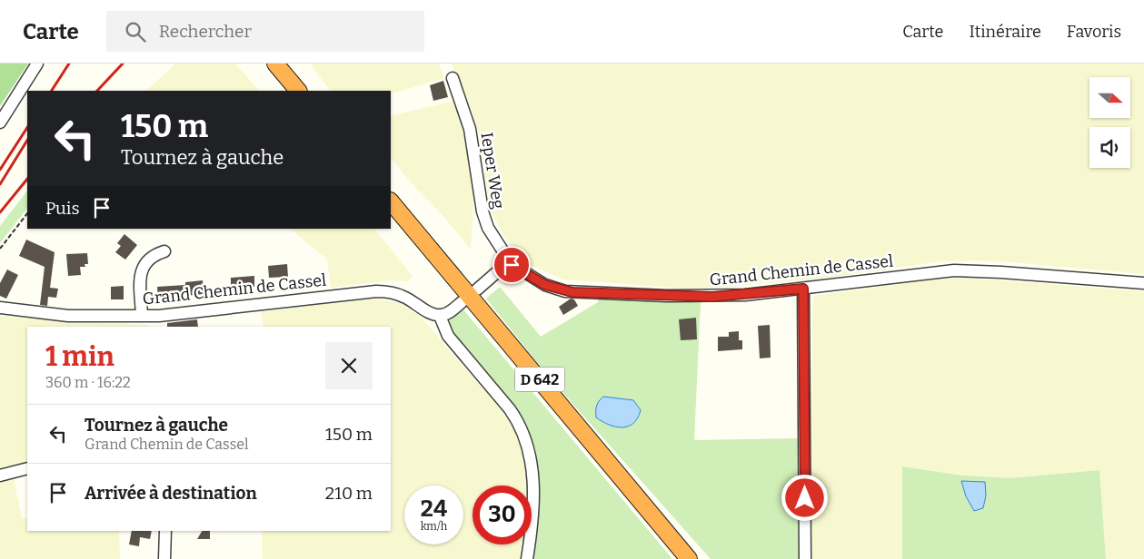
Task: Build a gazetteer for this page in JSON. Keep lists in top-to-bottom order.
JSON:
{
  "streets": {
    "highway": ["D 642"],
    "street": ["Ieper Weg", "Grand Chemin de Cassel"]
  },
  "crossings": [
    ["Ieper Weg", "Grand Chemin de Cassel"]
  ],
  "north": "right",
  "page": {
    "header": "Carte",
    "search": "Rechercher",
    "nav": ["Carte", "Itinéraire", "Favoris"],
    "turn": ["150 m", "Tournez à gauche"],
    "then": "Puis",
    "heading": ["1 min", "360 m · 16:22"],
    "list": [
      {
        "name": "Tournez à gauche",
        "note": "Grand Chemin de Cassel",
        "value": "150 m"
      },
      {
        "name": "Arrivée à destination",
        "value": "210 m"
      }
    ],
    "speed": "24 km/h",
    "limit": "30"
  }
}
